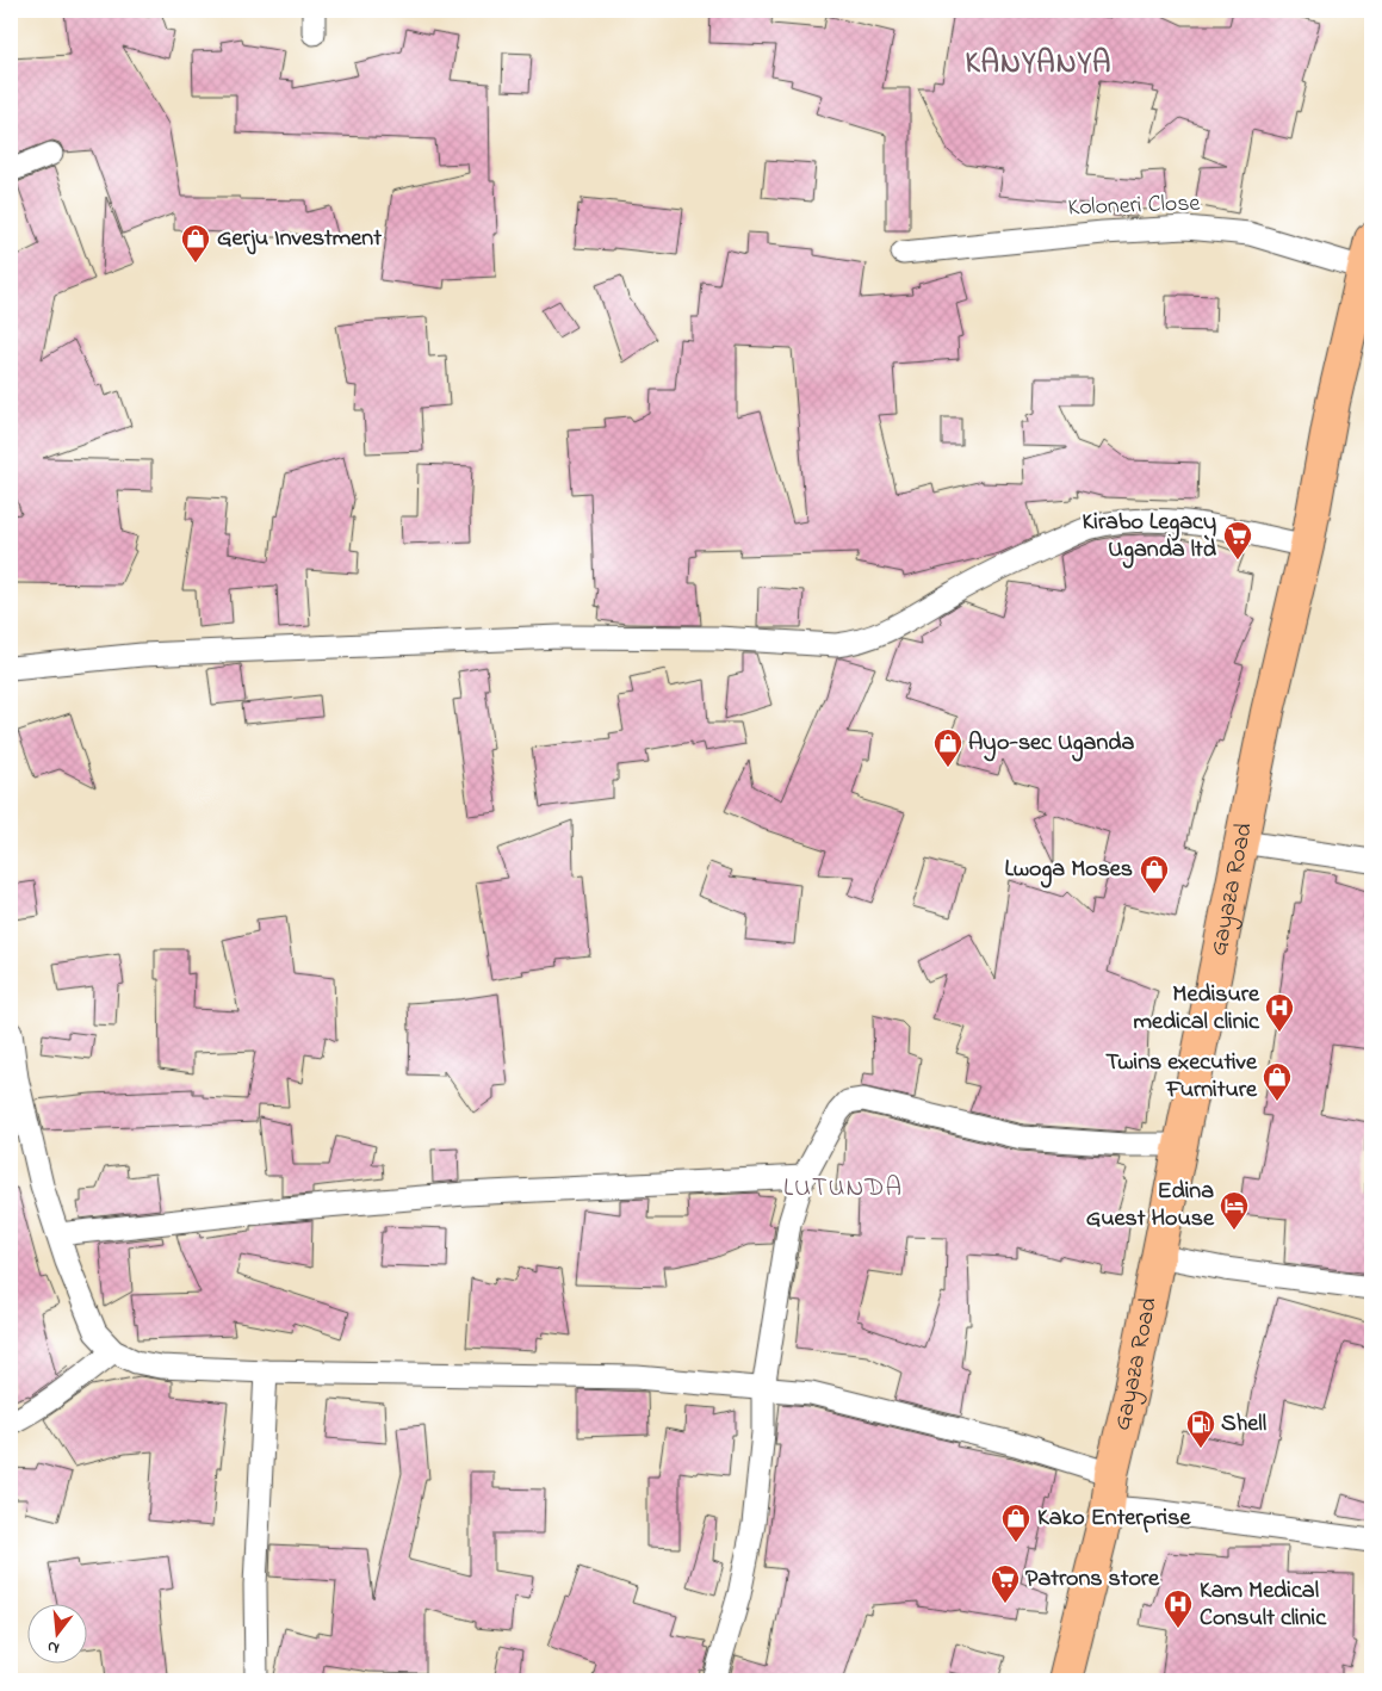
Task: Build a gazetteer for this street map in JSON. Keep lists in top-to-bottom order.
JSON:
{
  "streets": {
    "main road": ["Gayaza Road"],
    "street": ["Koloneri Close"]
  },
  "crossings": [
    ["Koloneri Close", "Gayaza Road"]
  ],
  "districts": ["KANYANYA", "LUTUNDA"],
  "places": {
    "shop": [
      "Gerju Investment",
      "Ayo-sec Uganda",
      "Lwoga Moses",
      "Twins executive Furniture",
      "Kako Enterprise"
    ],
    "supermarket": ["Kirabo Legacy Uganda ltd", "Patrons store"],
    "hospital": ["Medisure medical clinic", "Kam Medical Consult clinic"],
    "hotel": ["Edina Guest House"],
    "fuel station": ["Shell"]
  },
  "north": "bottom"
}
